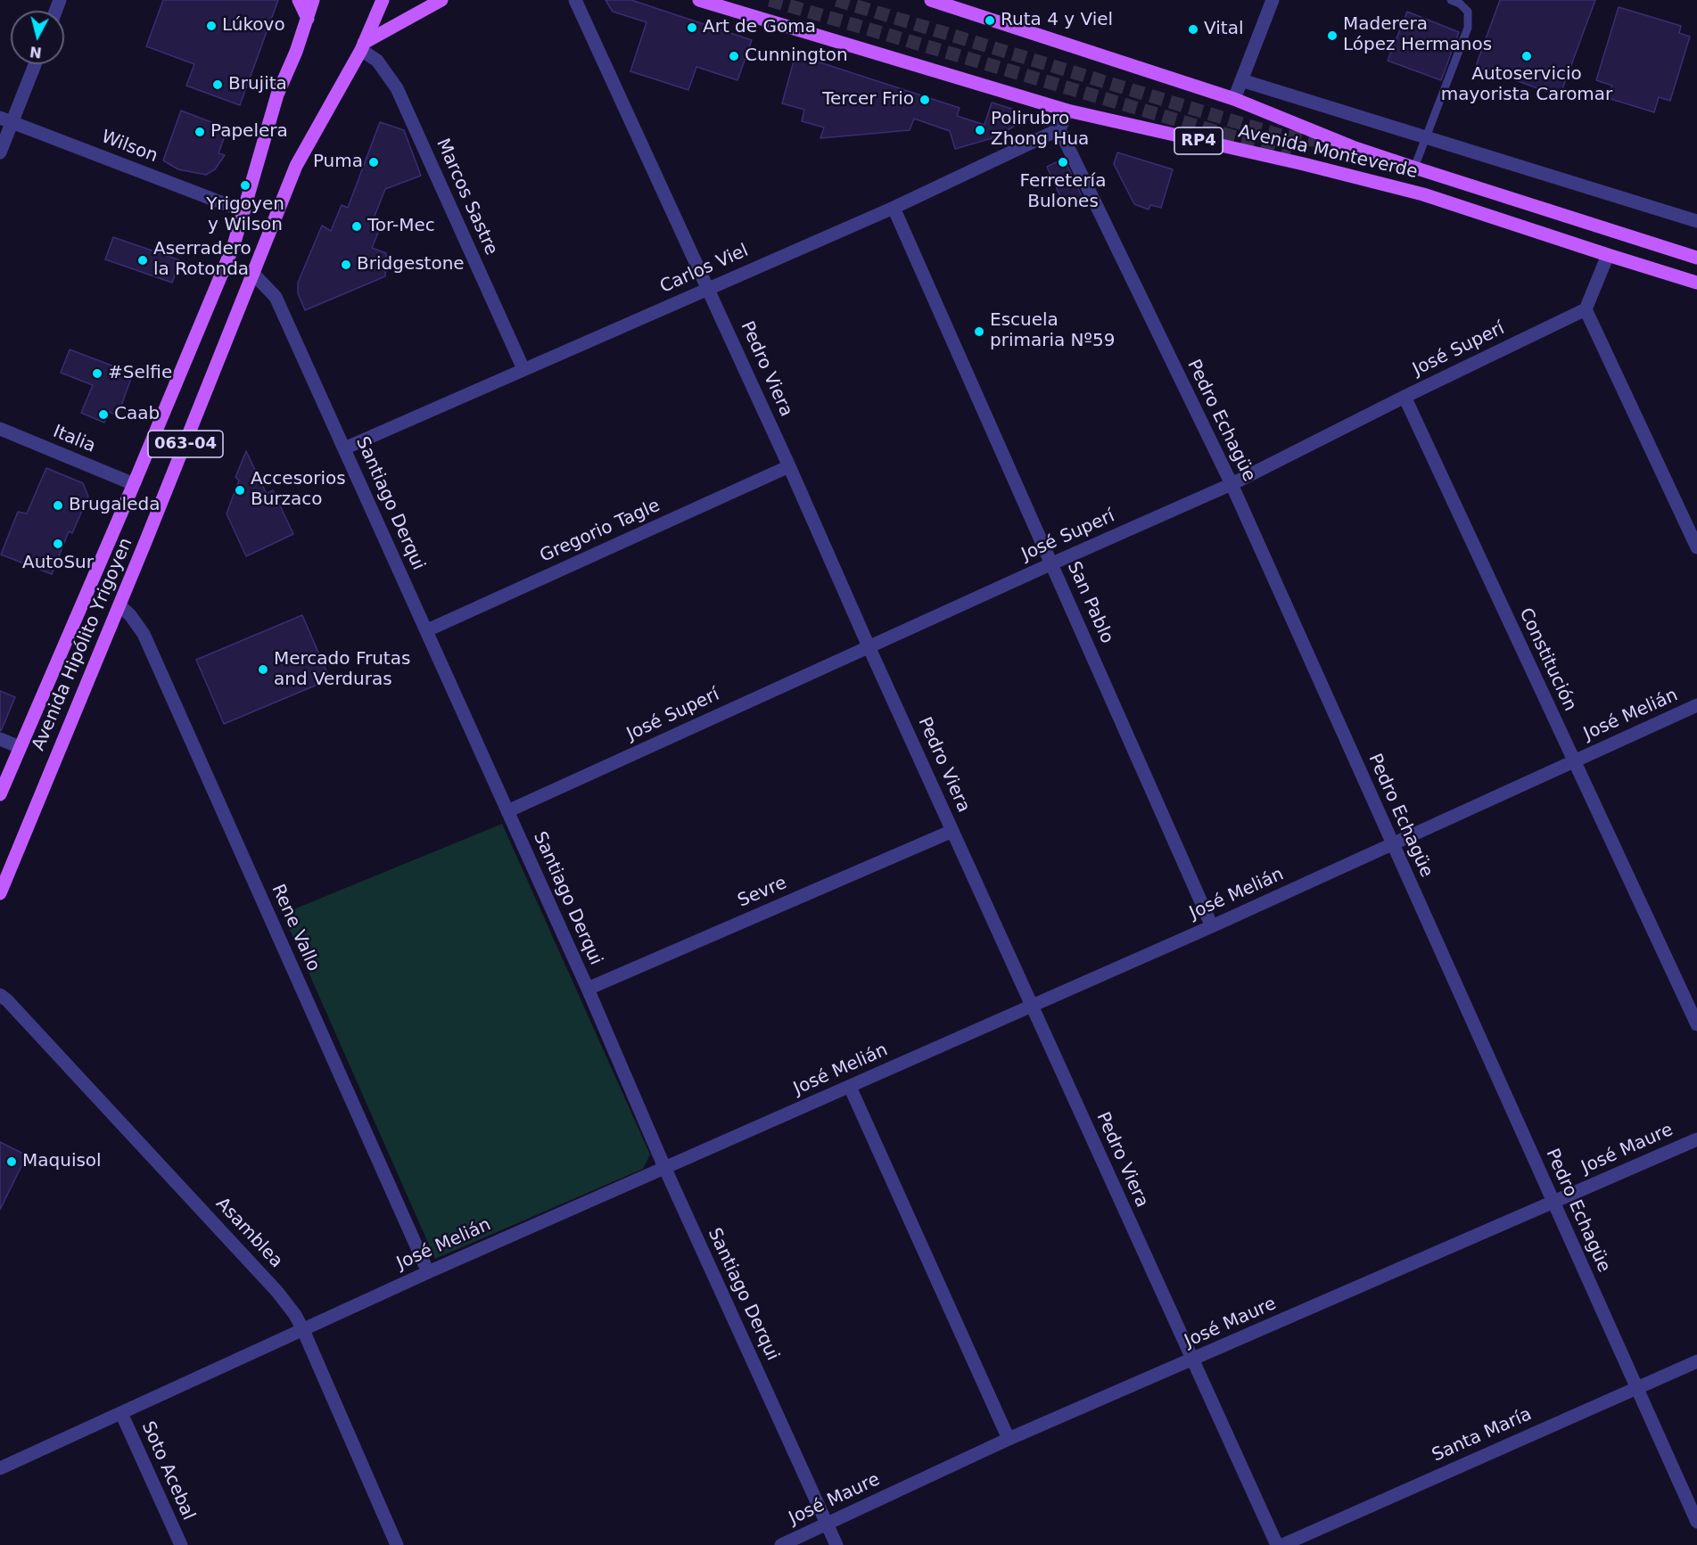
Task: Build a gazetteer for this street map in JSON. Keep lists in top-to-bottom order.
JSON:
{
  "streets": {
    "main road": [
      "RP4",
      "Avenida Monteverde",
      "063-04",
      "Avenida Hipólito Yrigoyen"
    ],
    "street": [
      "Wilson",
      "Marcos Sastre",
      "Carlos Viel",
      "José Superí",
      "Pedro Viera",
      "Pedro Echagüe",
      "Italia",
      "Santiago Derqui",
      "Gregorio Tagle",
      "San Pablo",
      "Constitución",
      "José Melián",
      "Sevre",
      "Rene Vallo",
      "José Maure",
      "Asamblea",
      "Santa María",
      "Soto Acebal"
    ]
  },
  "crossings": [
    ["Wilson", "Avenida Hipólito Yrigoyen"],
    ["Marcos Sastre", "Carlos Viel"],
    ["Marcos Sastre", "Avenida Hipólito Yrigoyen"],
    ["Carlos Viel", "Pedro Viera"],
    ["Carlos Viel", "Pedro Echagüe"],
    ["Carlos Viel", "Santiago Derqui"],
    ["Carlos Viel", "San Pablo"],
    ["José Superí", "Pedro Viera"],
    ["José Superí", "Pedro Echagüe"],
    ["José Superí", "Santiago Derqui"],
    ["José Superí", "San Pablo"],
    ["José Superí", "Constitución"],
    ["Pedro Viera", "Gregorio Tagle"],
    ["Pedro Viera", "José Melián"],
    ["Pedro Viera", "Sevre"],
    ["Pedro Viera", "José Maure"],
    ["Pedro Echagüe", "José Melián"],
    ["Pedro Echagüe", "José Maure"],
    ["Pedro Echagüe", "Santa María"],
    ["Italia", "Avenida Hipólito Yrigoyen"],
    ["Santiago Derqui", "Gregorio Tagle"],
    ["Santiago Derqui", "Avenida Hipólito Yrigoyen"],
    ["Santiago Derqui", "José Melián"],
    ["Santiago Derqui", "Sevre"],
    ["Santiago Derqui", "José Maure"],
    ["San Pablo", "José Melián"],
    ["Avenida Hipólito Yrigoyen", "Rene Vallo"],
    ["Constitución", "José Melián"],
    ["José Melián", "Rene Vallo"],
    ["José Melián", "Asamblea"],
    ["José Melián", "Soto Acebal"]
  ],
  "places": [
    "Ruta 4 y Viel",
    "Lúkovo",
    "Art de Goma",
    "Vital",
    "Maderera López Hermanos",
    "Cunnington",
    "Autoservicio mayorista Caromar",
    "Brujita",
    "Tercer Frio",
    "Polirubro Zhong Hua",
    "Papelera",
    "Puma",
    "Ferretería Bulones",
    "Yrigoyen y Wilson",
    "Tor-Mec",
    "Aserradero la Rotonda",
    "Bridgestone",
    "Escuela primaria Nº59",
    "#Selfie",
    "Caab",
    "Accesorios Burzaco",
    "Brugaleda",
    "AutoSur",
    "Mercado Frutas and Verduras",
    "Maquisol"
  ],
  "north": "bottom"
}
